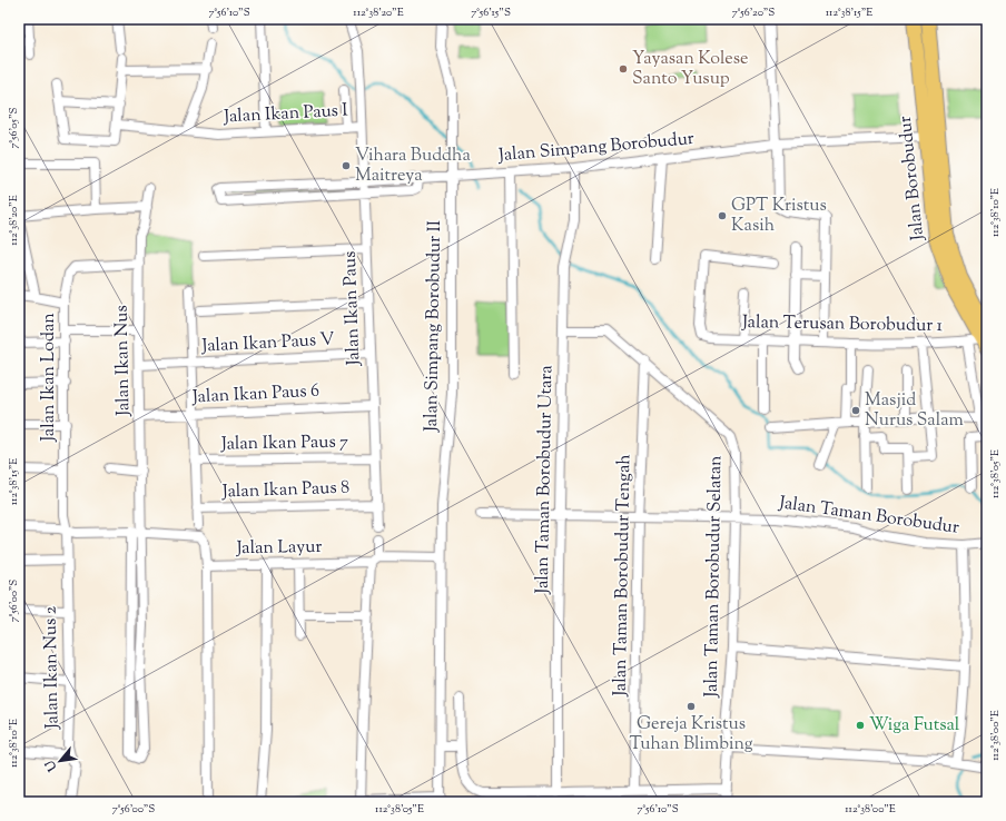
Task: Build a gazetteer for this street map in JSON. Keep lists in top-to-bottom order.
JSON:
{
  "streets": {
    "main road": ["Jalan Borobudur"],
    "street": [
      "Jalan Ikan Paus I",
      "Jalan Simpang Borobudur",
      "Jalan Ikan Paus",
      "Jalan Terusan Borobudur 1",
      "Jalan Simpang Borobudur II",
      "Jalan Ikan Paus V",
      "Jalan Ikan Nus",
      "Jalan Ikan Lodan",
      "Jalan Ikan Paus 6",
      "Jalan Ikan Paus 7",
      "Jalan Taman Borobudur Utara",
      "Jalan Ikan Paus 8",
      "Jalan Taman Borobudur",
      "Jalan Layur",
      "Jalan Taman Borobudur Tengah",
      "Jalan Taman Borobudur Selatan",
      "Jalan Ikan Nus 2"
    ]
  },
  "crossings": [
    ["Jalan Ikan Paus I", "Jalan Ikan Paus"],
    ["Jalan Simpang Borobudur", "Jalan Borobudur"],
    ["Jalan Simpang Borobudur", "Jalan Ikan Paus"],
    ["Jalan Simpang Borobudur", "Jalan Simpang Borobudur II"],
    ["Jalan Simpang Borobudur", "Jalan Taman Borobudur Utara"],
    ["Jalan Borobudur", "Jalan Terusan Borobudur 1"],
    ["Jalan Ikan Paus", "Jalan Ikan Paus V"],
    ["Jalan Ikan Paus", "Jalan Ikan Paus 6"],
    ["Jalan Ikan Paus", "Jalan Ikan Paus 7"],
    ["Jalan Ikan Paus", "Jalan Ikan Paus 8"],
    ["Jalan Simpang Borobudur II", "Jalan Layur"],
    ["Jalan Ikan Paus V", "Jalan Ikan Nus"],
    ["Jalan Ikan Nus", "Jalan Ikan Paus 6"],
    ["Jalan Ikan Lodan", "Jalan Ikan Nus 2"],
    ["Jalan Taman Borobudur Utara", "Jalan Taman Borobudur"],
    ["Jalan Taman Borobudur Utara", "Jalan Taman Borobudur Selatan"],
    ["Jalan Taman Borobudur", "Jalan Taman Borobudur Tengah"],
    ["Jalan Taman Borobudur", "Jalan Taman Borobudur Selatan"],
    ["Jalan Taman Borobudur Tengah", "Jalan Taman Borobudur Selatan"]
  ],
  "places": [
    "Yayasan Kolese Santo Yusup",
    "Vihara Buddha Maitreya",
    "GPT Kristus Kasih",
    "Masjid Nurus Salam",
    "Gereja Kristus Tuhan Blimbing",
    "Wiga Futsal"
  ],
  "north": "bottom left",
  "coordinates": [
    "7°56'10\"S",
    "112°38'20\"E",
    "7°56'15\"S",
    "7°56'20\"S",
    "112°38'15\"E",
    "7°56'05\"S",
    "112°38'10\"E",
    "112°38'05\"E",
    "7°56'00\"S",
    "112°38'00\"E"
  ]
}
